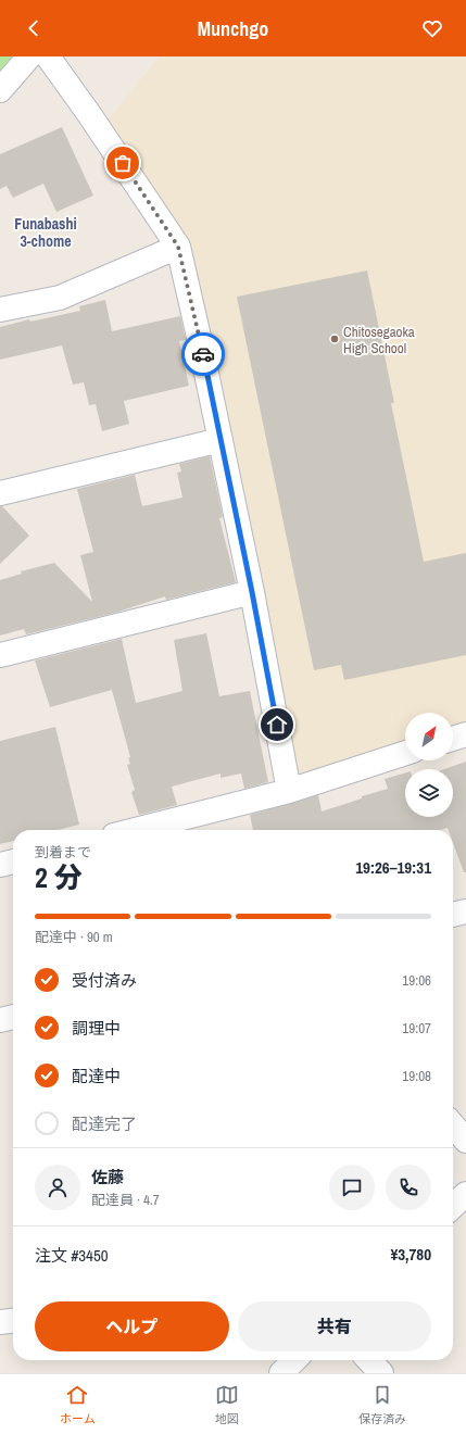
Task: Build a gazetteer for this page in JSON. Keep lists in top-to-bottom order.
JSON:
{
  "districts": ["Funabashi 3-chome"],
  "places": ["Chitosegaoka High School"],
  "north": "top right",
  "page": {
    "header": "Munchgo",
    "heading": ["2 分", "到着まで", "19:26–19:31"],
    "panel": [
      "佐藤",
      "配達員 · 4.7",
      "注文 #3450",
      "¥3,780"
    ],
    "bar": "配達中 · 90 m",
    "list": [
      ["受付済み", "19:06"],
      ["調理中", "19:07"],
      ["配達中", "19:08"],
      "配達完了"
    ],
    "buttons": ["ヘルプ", "共有"],
    "tabs": ["ホーム", "地図", "保存済み"]
  }
}
